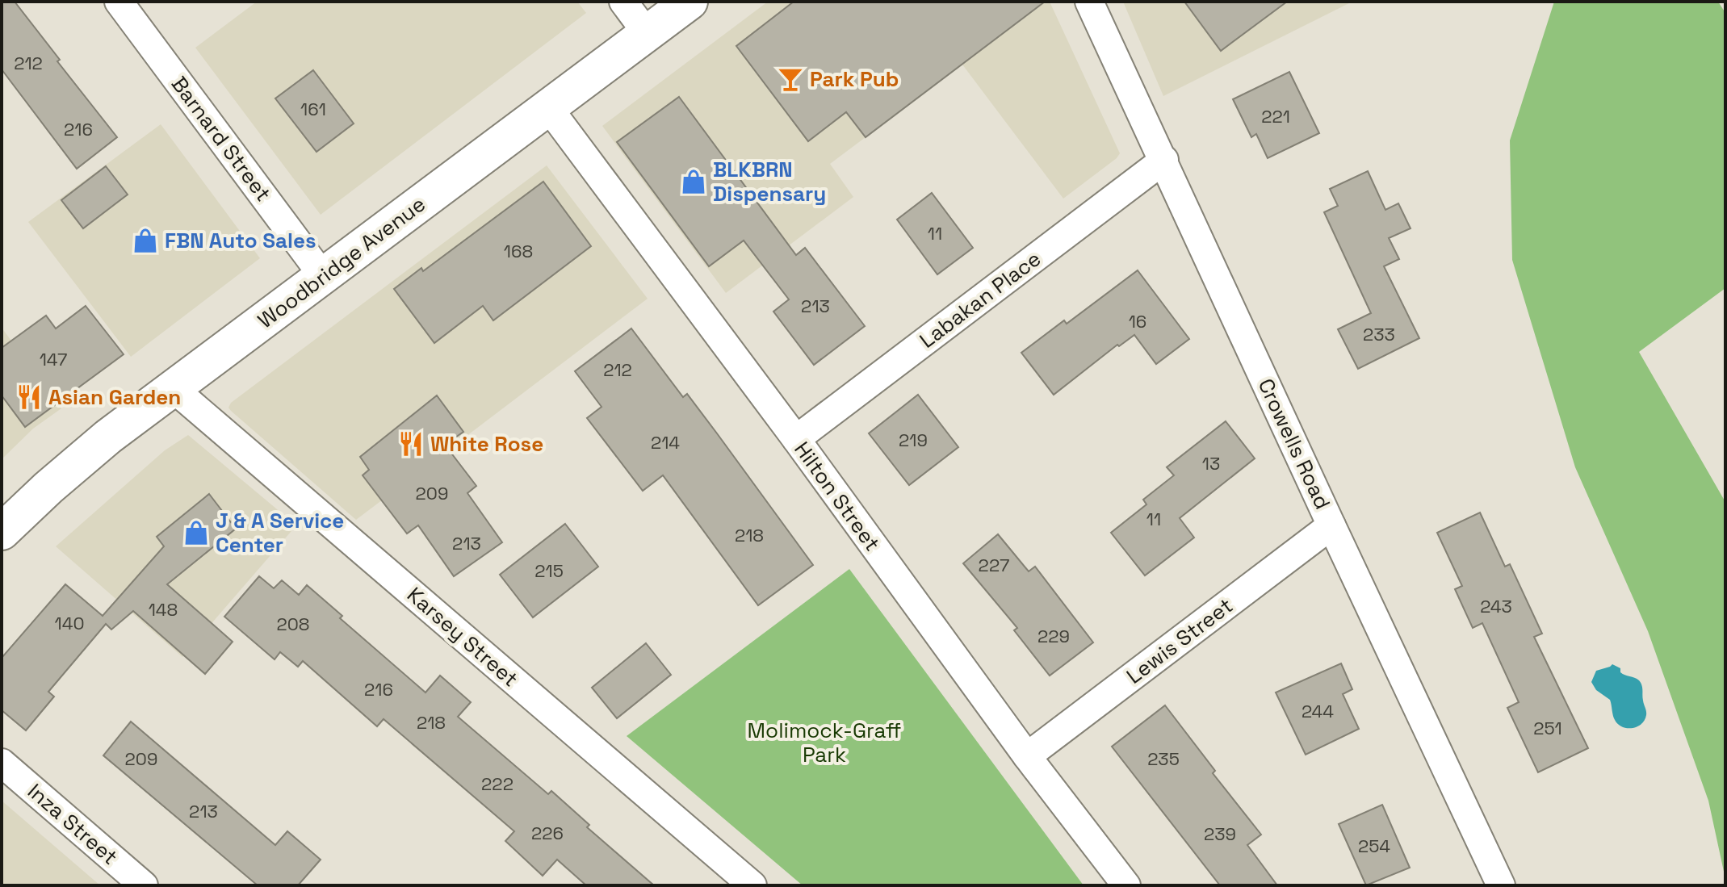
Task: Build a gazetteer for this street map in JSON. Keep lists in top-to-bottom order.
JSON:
{
  "streets": {
    "main road": ["Woodbridge Avenue"],
    "street": [
      "Barnard Street",
      "Labakan Place",
      "Crowells Road",
      "Hilton Street",
      "Karsey Street",
      "Lewis Street",
      "Inza Street"
    ]
  },
  "crossings": [
    ["Barnard Street", "Woodbridge Avenue"],
    ["Woodbridge Avenue", "Hilton Street"],
    ["Woodbridge Avenue", "Karsey Street"],
    ["Labakan Place", "Crowells Road"],
    ["Labakan Place", "Hilton Street"],
    ["Crowells Road", "Lewis Street"],
    ["Hilton Street", "Lewis Street"]
  ],
  "parks": ["Molimock-Graff Park"],
  "places": {
    "bar": ["Park Pub"],
    "shop": ["BLKBRN Dispensary", "FBN Auto Sales", "J & A Service Center"],
    "restaurant": ["Asian Garden", "White Rose"]
  },
  "house_numbers": [
    "212",
    "161",
    "221",
    "216",
    "11",
    "168",
    "213",
    "16",
    "233",
    "147",
    "212",
    "219",
    "214",
    "13",
    "209",
    "11",
    "218",
    "213",
    "227",
    "215",
    "243",
    "148",
    "140",
    "208",
    "229",
    "216",
    "244",
    "218",
    "251",
    "209",
    "235",
    "222",
    "213",
    "226",
    "239",
    "254"
  ]
}
